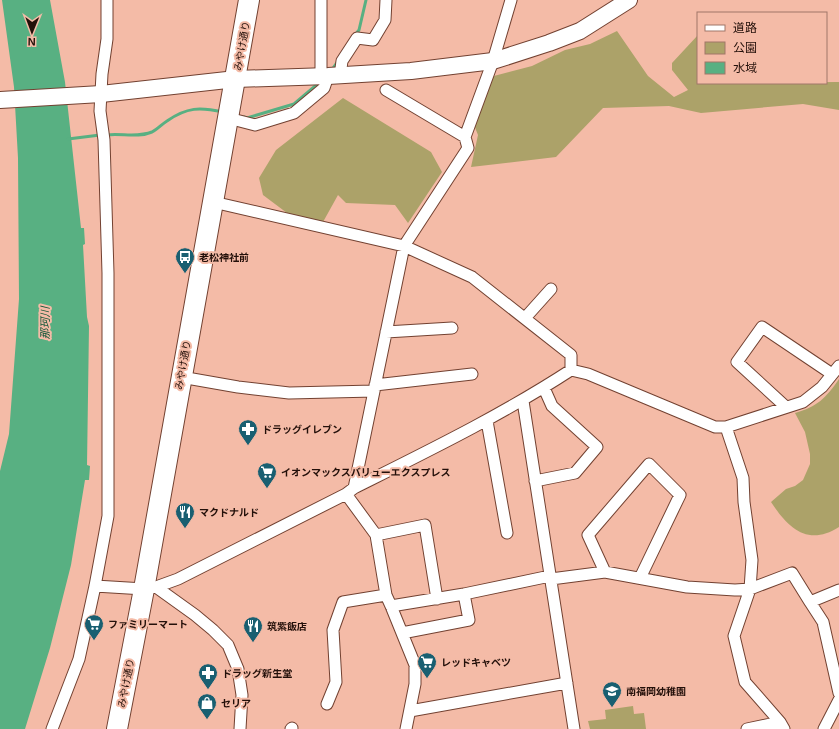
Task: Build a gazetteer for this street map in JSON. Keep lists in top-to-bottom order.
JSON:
{
  "streets": {
    "highway": ["みやけ通り"]
  },
  "water": ["那珂川"],
  "places": {
    "bus stop": ["老松神社前"],
    "pharmacy": ["ドラッグイレブン", "ドラッグ新生堂"],
    "supermarket": ["イオンマックスバリューエクスプレス", "ファミリーマート", "レッドキャベツ"],
    "restaurant": ["マクドナルド", "筑紫飯店"],
    "school or university": ["南福岡幼稚園"],
    "shop": ["セリア"]
  },
  "legend": ["道路", "公園", "水域"],
  "north": "bottom"
}
